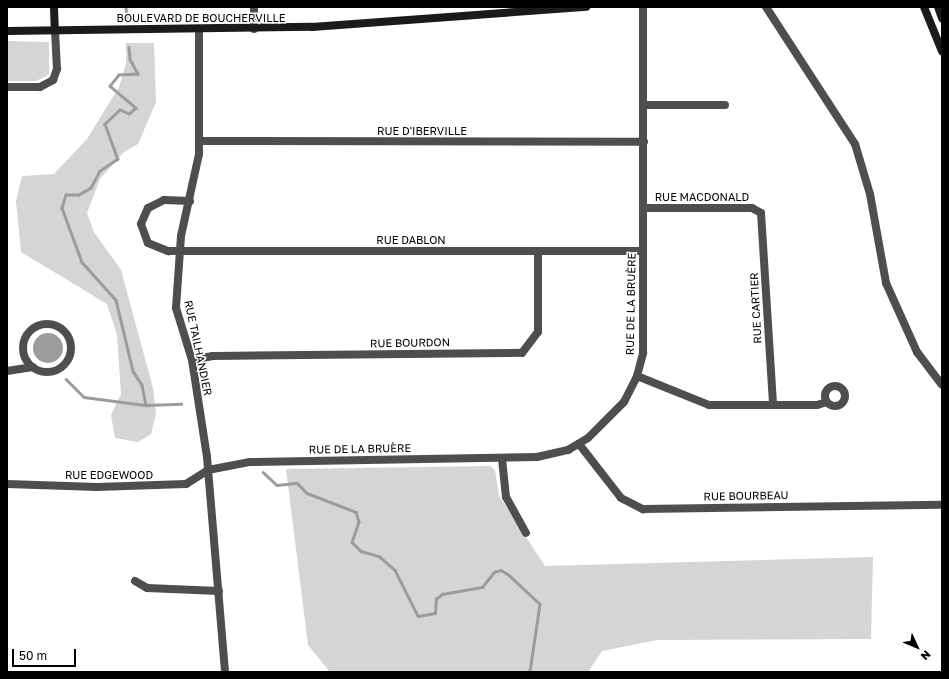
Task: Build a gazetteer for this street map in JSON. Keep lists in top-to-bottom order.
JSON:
{
  "streets": {
    "street": [
      "BOULEVARD DE BOUCHERVILLE",
      "RUE D'IBERVILLE",
      "RUE MACDONALD",
      "RUE DABLON",
      "RUE DE LA BRUÈRE",
      "RUE CARTIER",
      "RUE BOURDON",
      "RUE TAILHANDIER",
      "RUE EDGEWOOD",
      "RUE BOURBEAU"
    ]
  },
  "crossings": [
    ["BOULEVARD DE BOUCHERVILLE", "RUE TAILHANDIER"],
    ["RUE D'IBERVILLE", "RUE DE LA BRUÈRE"],
    ["RUE D'IBERVILLE", "RUE TAILHANDIER"],
    ["RUE MACDONALD", "RUE DE LA BRUÈRE"],
    ["RUE MACDONALD", "RUE CARTIER"],
    ["RUE DABLON", "RUE DE LA BRUÈRE"],
    ["RUE DABLON", "RUE BOURDON"],
    ["RUE DABLON", "RUE TAILHANDIER"],
    ["RUE DE LA BRUÈRE", "RUE TAILHANDIER"],
    ["RUE DE LA BRUÈRE", "RUE EDGEWOOD"],
    ["RUE DE LA BRUÈRE", "RUE BOURBEAU"],
    ["RUE BOURDON", "RUE TAILHANDIER"],
    ["RUE TAILHANDIER", "RUE EDGEWOOD"]
  ],
  "scale_bar": "50 m",
  "north": "bottom right"
}
